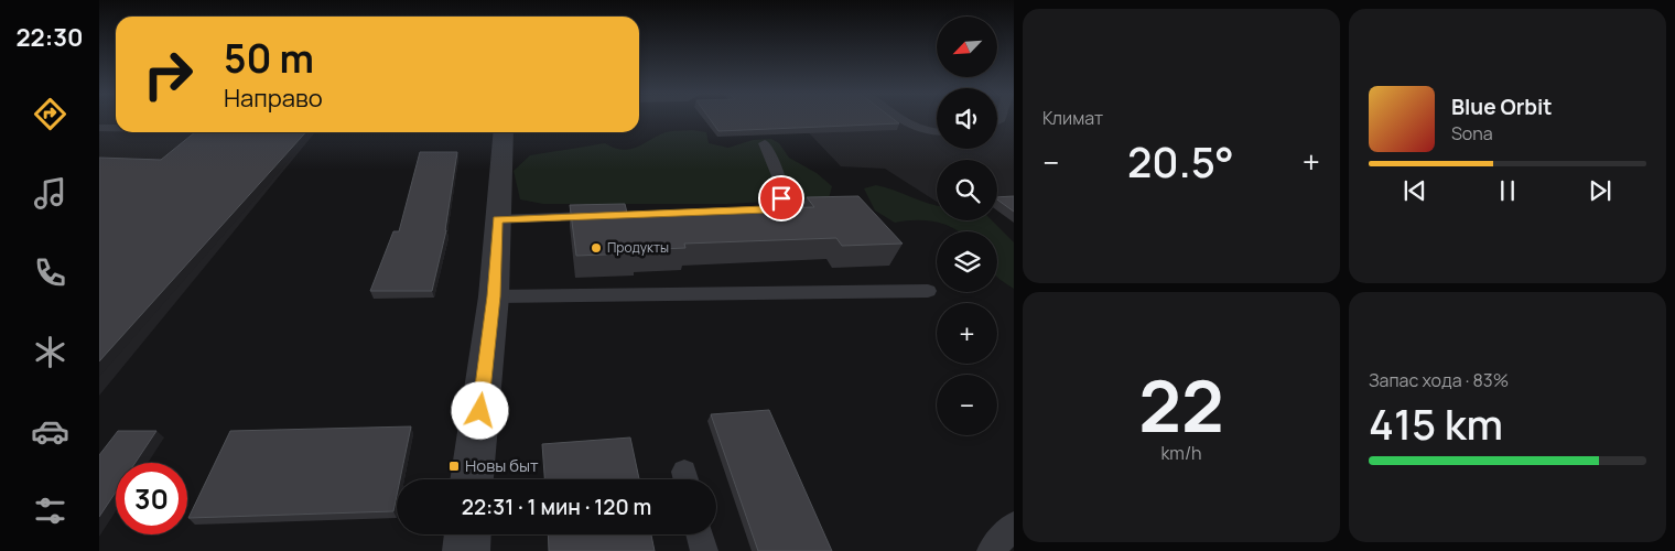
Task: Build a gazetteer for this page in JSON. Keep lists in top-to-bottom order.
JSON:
{
  "places": {
    "other": ["Продукты"],
    "transit": ["Новы быт"]
  },
  "north": "bottom left",
  "page": {
    "tabs": "22:30",
    "tile": [
      "Климат",
      ["22", "km/h"],
      ["Запас хода · 83%", "415 km"]
    ],
    "map_buttons": ["+", "−"],
    "turn": ["50 m", "Направо"],
    "song": ["Blue Orbit", "Sona"],
    "heat": ["−", "20.5°", "+"],
    "limit": "30",
    "trip": "22:31 · 1 мин · 120 m"
  }
}
